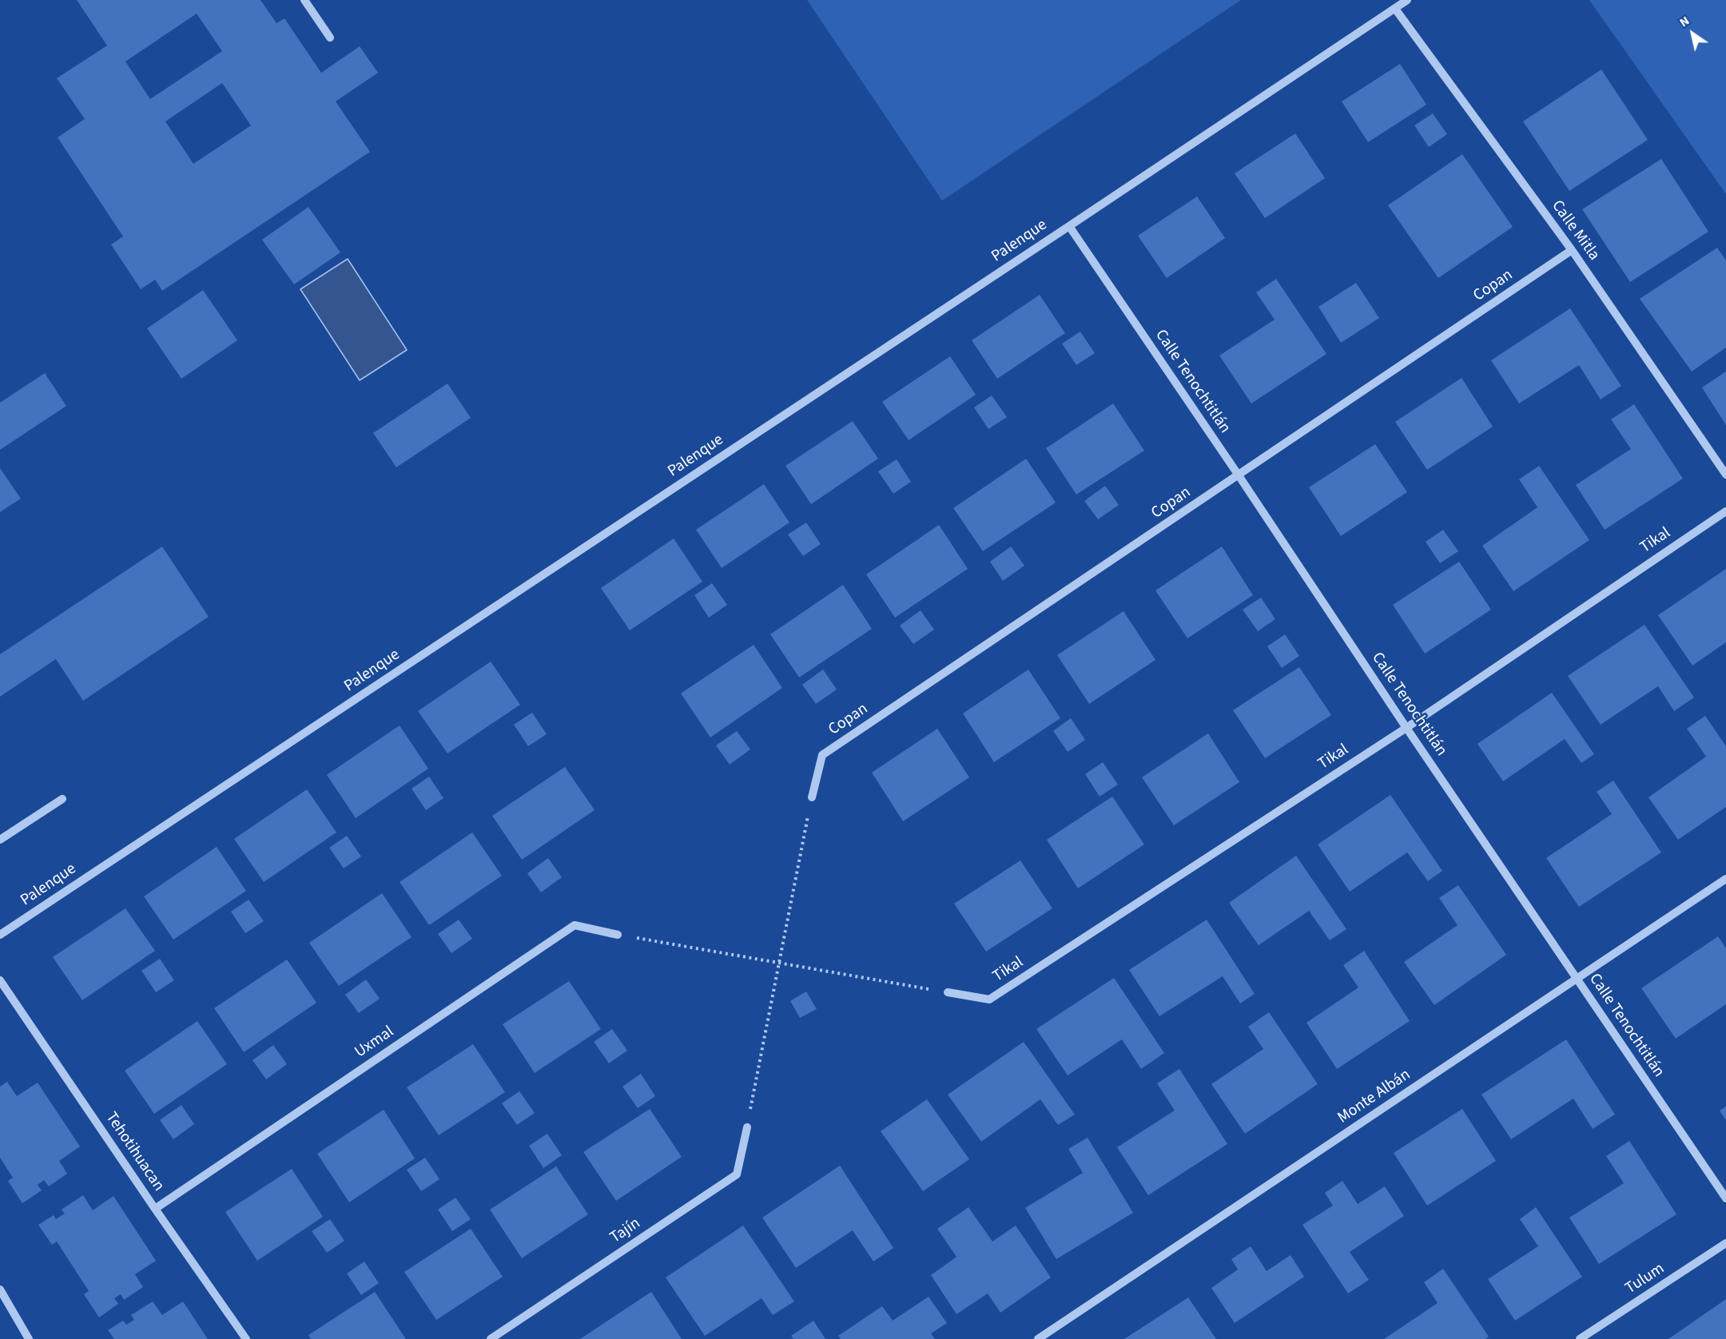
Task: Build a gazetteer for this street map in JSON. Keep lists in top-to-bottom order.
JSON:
{
  "streets": {
    "street": [
      "Calle Mitla",
      "Palenque",
      "Copan",
      "Calle Tenochtitlán",
      "Tikal",
      "Uxmal",
      "Monte Albán",
      "Tehotihuacan",
      "Tajín",
      "Tulum"
    ]
  },
  "crossings": [
    ["Calle Mitla", "Palenque"],
    ["Calle Mitla", "Copan"],
    ["Palenque", "Calle Tenochtitlán"],
    ["Copan", "Calle Tenochtitlán"],
    ["Calle Tenochtitlán", "Tikal"],
    ["Calle Tenochtitlán", "Monte Albán"],
    ["Uxmal", "Tehotihuacan"]
  ],
  "north": "top left"
}
